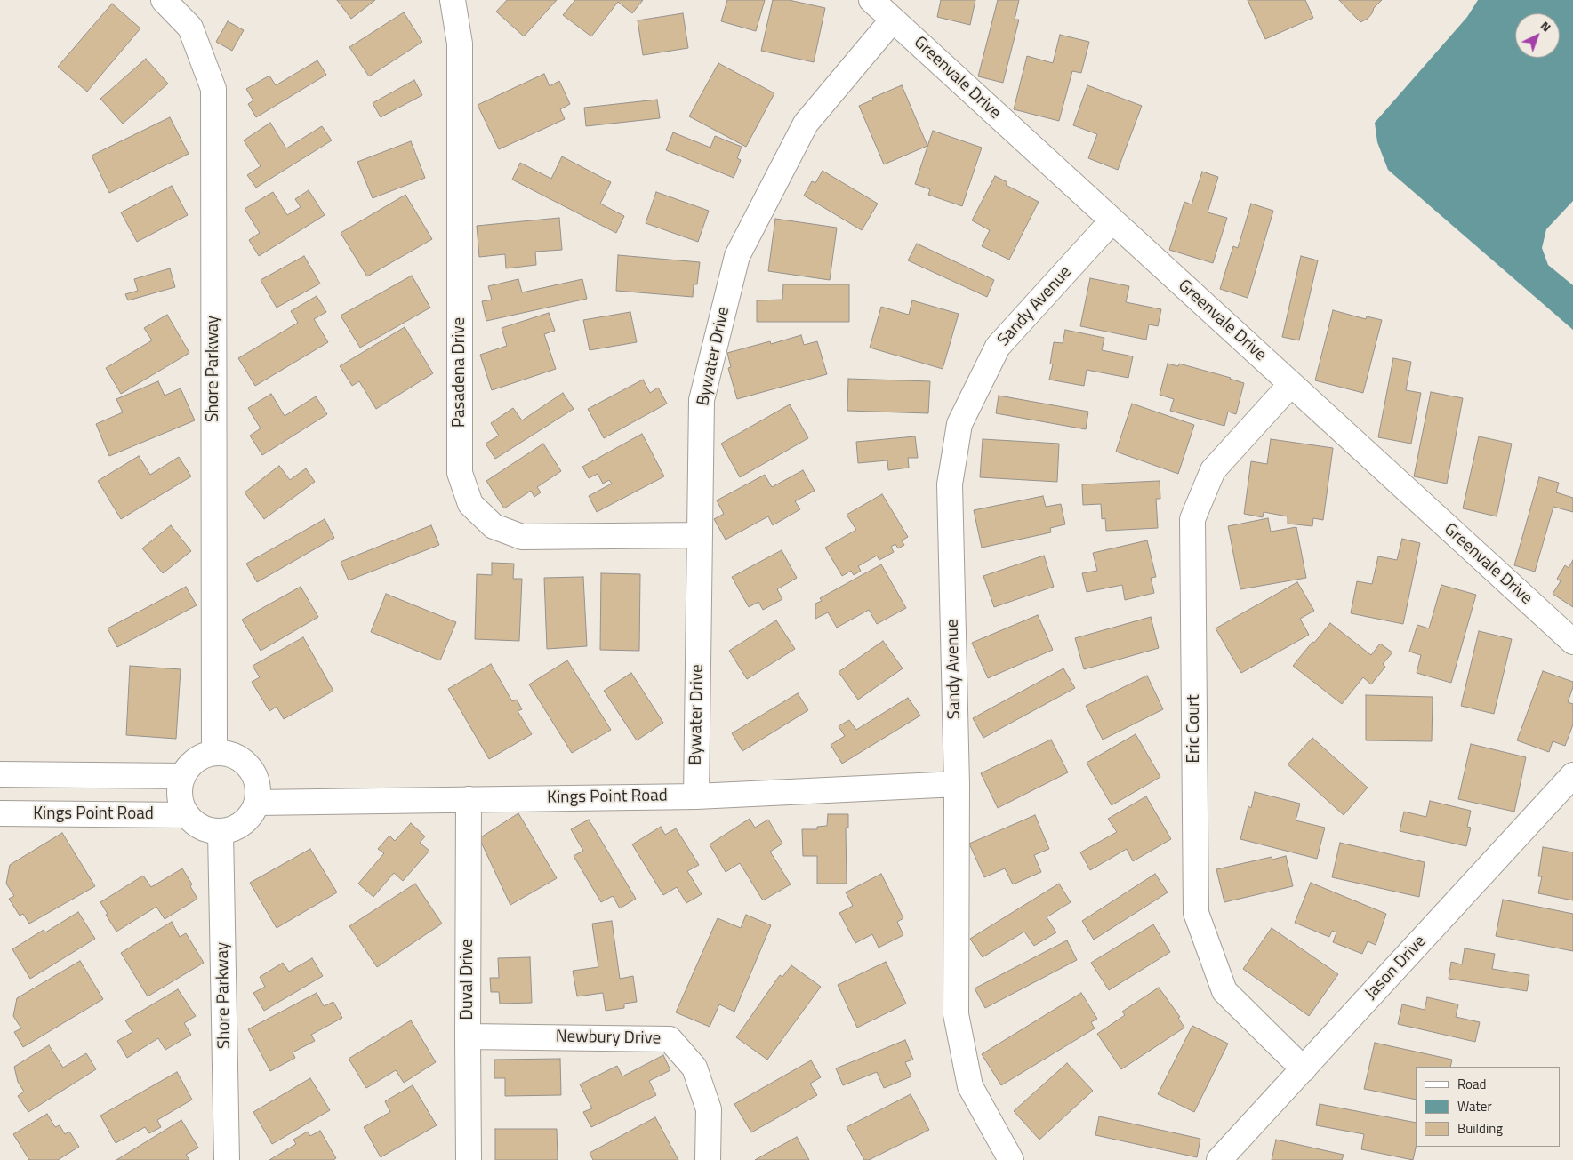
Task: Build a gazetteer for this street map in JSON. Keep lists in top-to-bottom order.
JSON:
{
  "streets": {
    "street": [
      "Greenvale Drive",
      "Sandy Avenue",
      "Bywater Drive",
      "Shore Parkway",
      "Pasadena Drive",
      "Eric Court",
      "Kings Point Road",
      "Jason Drive",
      "Duval Drive",
      "Newbury Drive"
    ]
  },
  "crossings": [
    ["Greenvale Drive", "Sandy Avenue"],
    ["Greenvale Drive", "Bywater Drive"],
    ["Greenvale Drive", "Eric Court"],
    ["Sandy Avenue", "Kings Point Road"],
    ["Bywater Drive", "Pasadena Drive"],
    ["Bywater Drive", "Kings Point Road"],
    ["Shore Parkway", "Kings Point Road"],
    ["Eric Court", "Jason Drive"],
    ["Kings Point Road", "Duval Drive"],
    ["Duval Drive", "Newbury Drive"]
  ],
  "legend": ["Road", "Water", "Building"],
  "north": "top right"
}
